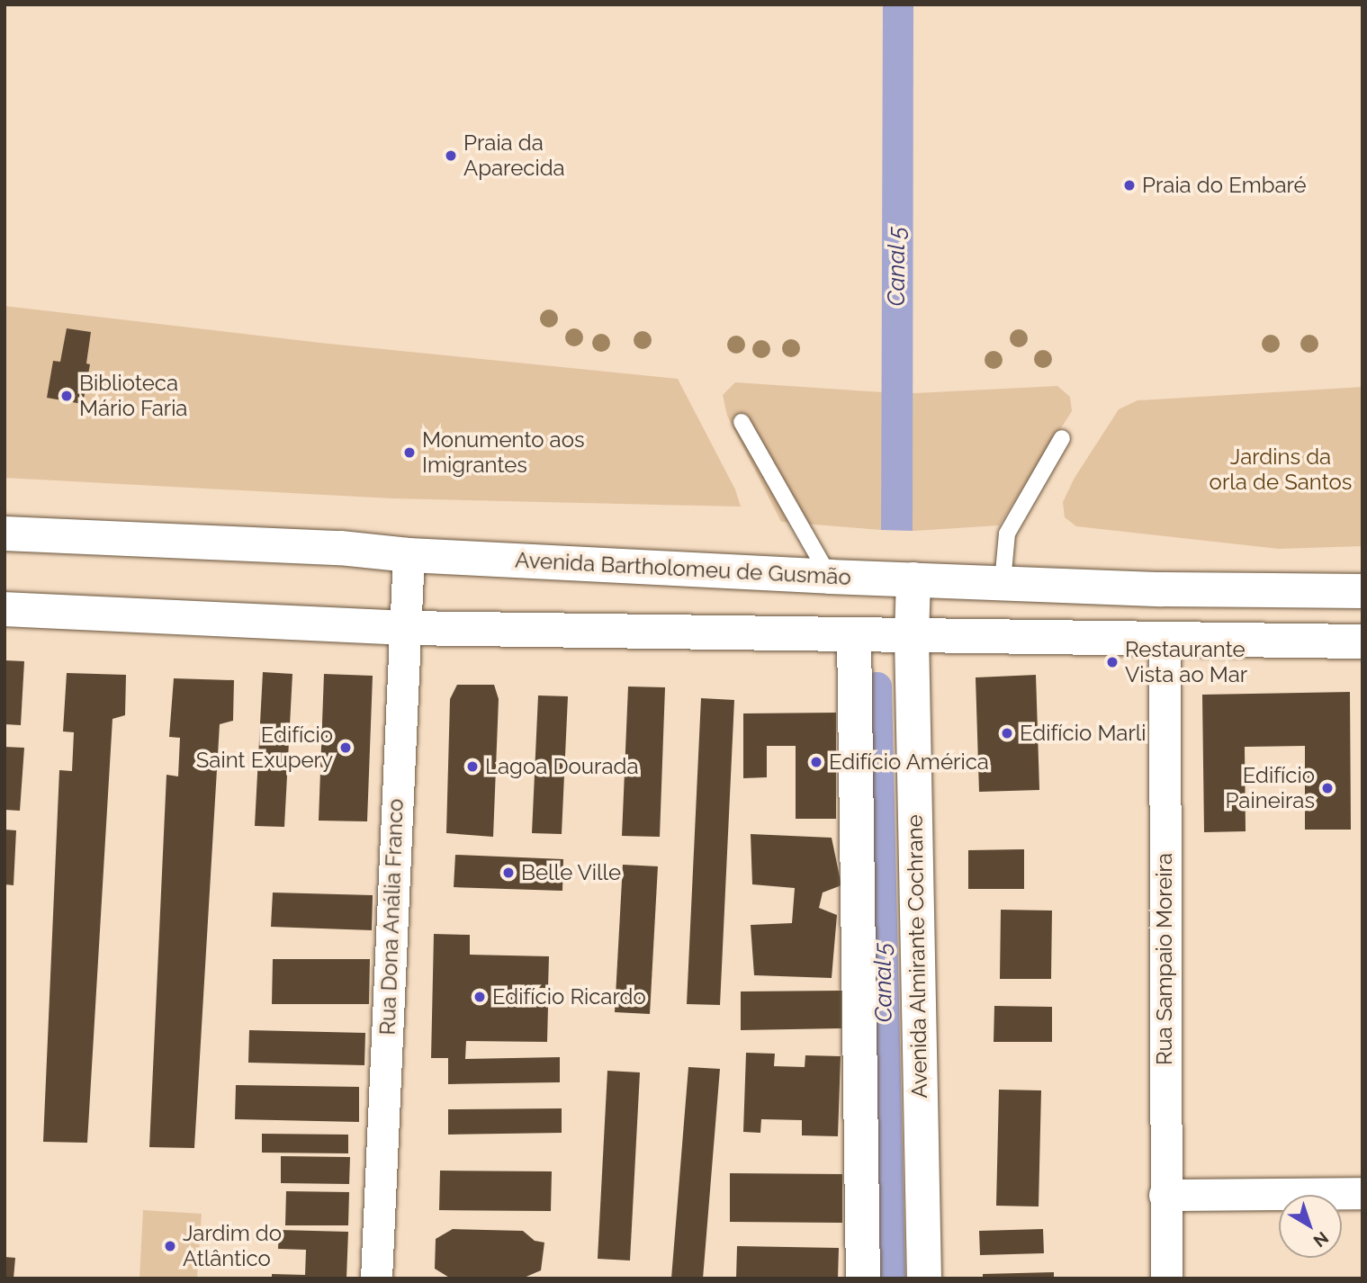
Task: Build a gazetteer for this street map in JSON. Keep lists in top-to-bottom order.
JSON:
{
  "streets": {
    "main road": ["Avenida Bartholomeu de Gusmão", "Avenida Almirante Cochrane"],
    "street": ["Rua Dona Anália Franco", "Rua Sampaio Moreira"]
  },
  "crossings": [
    ["Avenida Bartholomeu de Gusmão", "Rua Dona Anália Franco"],
    ["Avenida Bartholomeu de Gusmão", "Avenida Almirante Cochrane"]
  ],
  "water": ["Canal 5"],
  "parks": ["Jardins da orla de Santos"],
  "places": [
    "Praia da Aparecida",
    "Praia do Embaré",
    "Biblioteca Mário Faria",
    "Monumento aos Imigrantes",
    "Restaurante Vista ao Mar",
    "Edifício Marli",
    "Edifício Saint Exupery",
    "Edifício América",
    "Lagoa Dourada",
    "Edifício Paineiras",
    "Belle Ville",
    "Edifício Ricardo",
    "Jardim do Atlântico"
  ],
  "north": "bottom right"
}
